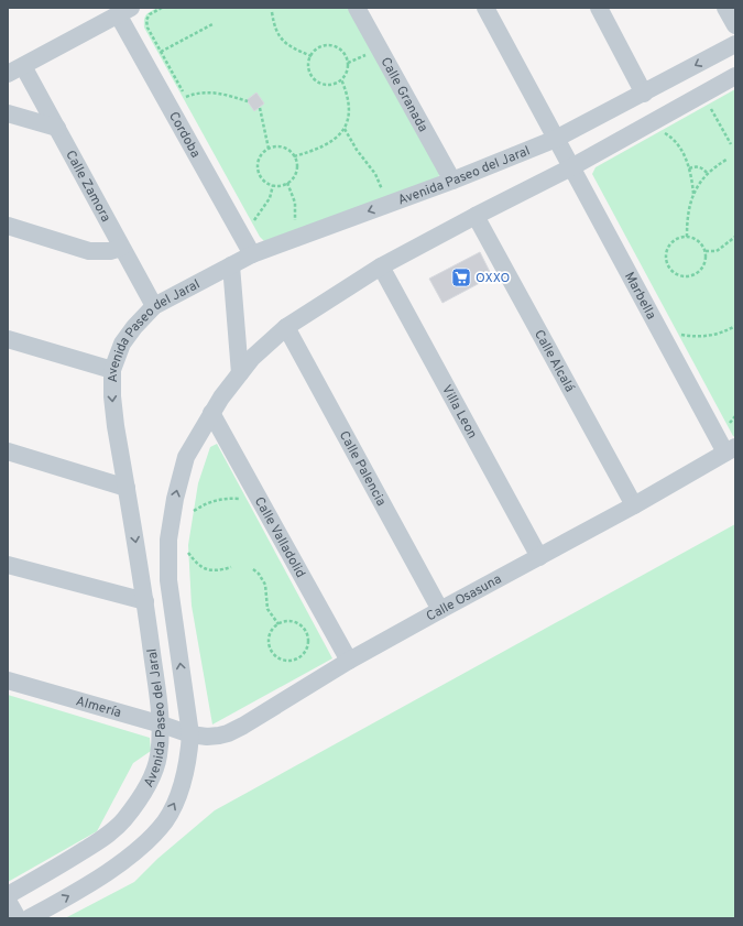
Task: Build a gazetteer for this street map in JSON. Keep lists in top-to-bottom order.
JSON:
{
  "streets": {
    "street": [
      "Calle Granada",
      "Cordoba",
      "Avenida Paseo del Jaral",
      "Calle Zamora",
      "Marbella",
      "Calle Alcalá",
      "Villa Leon",
      "Calle Palencia",
      "Calle Valladolid",
      "Calle Osasuna",
      "Almería"
    ]
  },
  "crossings": [
    ["Calle Granada", "Avenida Paseo del Jaral"],
    ["Cordoba", "Avenida Paseo del Jaral"],
    ["Avenida Paseo del Jaral", "Calle Zamora"],
    ["Avenida Paseo del Jaral", "Marbella"],
    ["Avenida Paseo del Jaral", "Calle Alcalá"],
    ["Avenida Paseo del Jaral", "Villa Leon"],
    ["Avenida Paseo del Jaral", "Calle Palencia"],
    ["Avenida Paseo del Jaral", "Calle Valladolid"],
    ["Avenida Paseo del Jaral", "Calle Osasuna"],
    ["Avenida Paseo del Jaral", "Almería"],
    ["Marbella", "Calle Osasuna"],
    ["Calle Alcalá", "Calle Osasuna"],
    ["Villa Leon", "Calle Osasuna"],
    ["Calle Palencia", "Calle Osasuna"],
    ["Calle Valladolid", "Calle Osasuna"],
    ["Calle Osasuna", "Almería"]
  ],
  "places": {
    "supermarket": ["OXXO"]
  }
}
